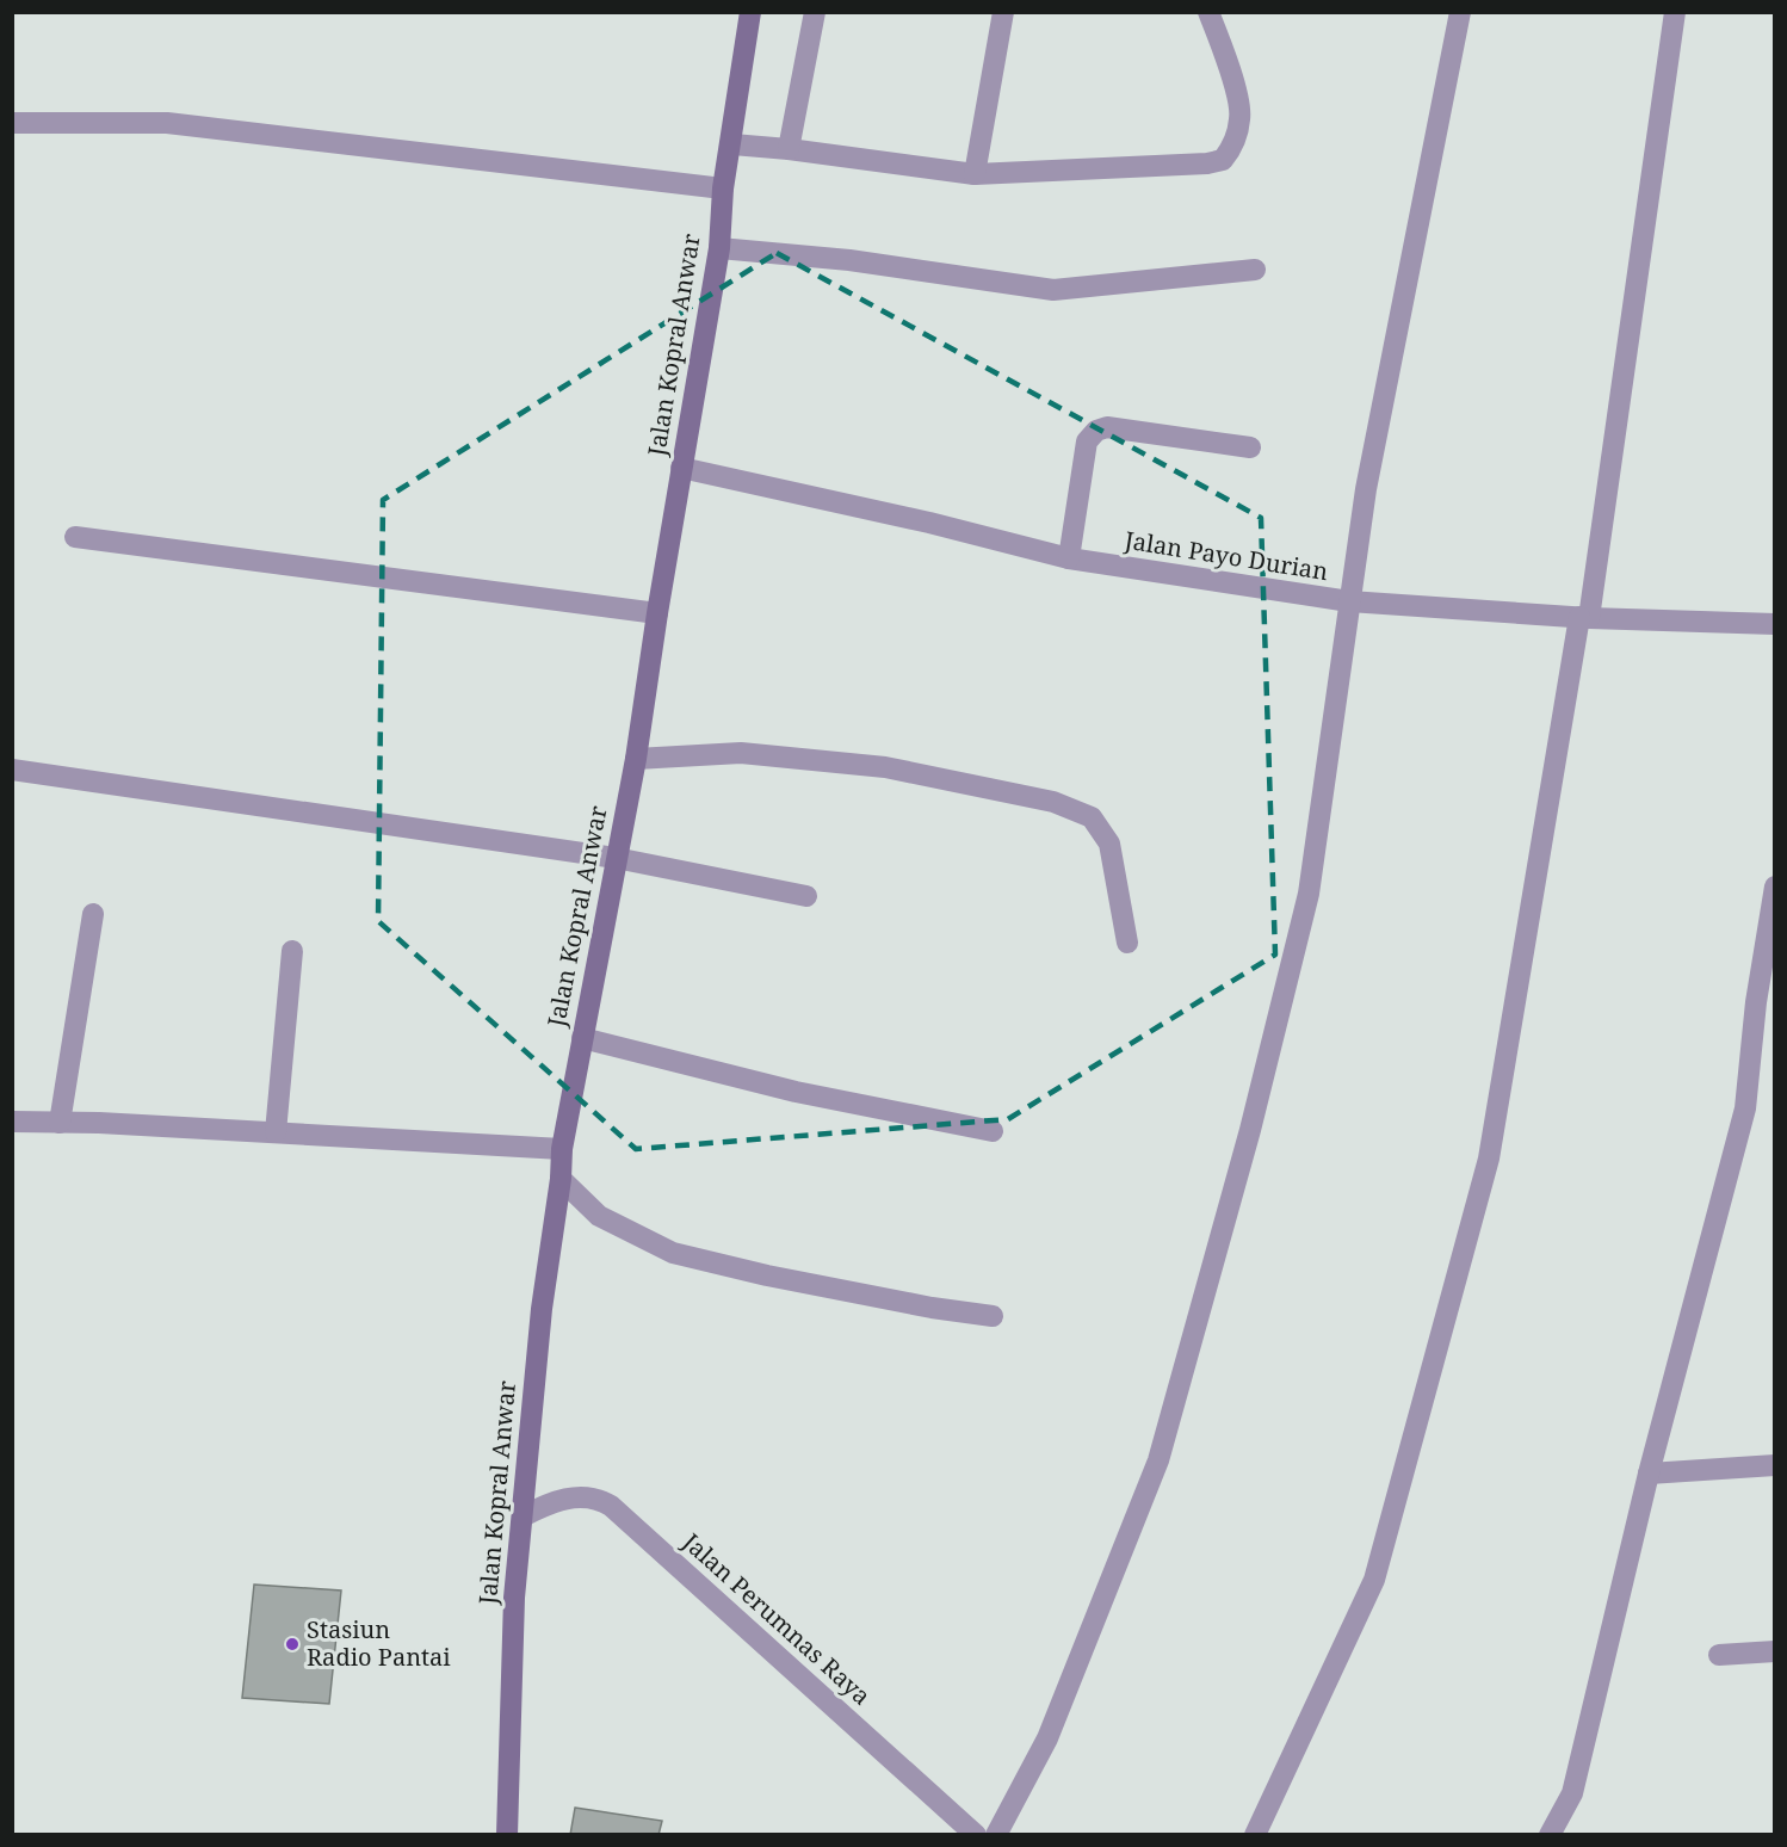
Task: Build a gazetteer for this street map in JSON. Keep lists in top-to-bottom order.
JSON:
{
  "streets": {
    "street": ["Jalan Kopral Anwar", "Jalan Payo Durian", "Jalan Perumnas Raya"]
  },
  "crossings": [
    ["Jalan Kopral Anwar", "Jalan Payo Durian"],
    ["Jalan Kopral Anwar", "Jalan Perumnas Raya"]
  ],
  "places": ["Stasiun Radio Pantai"]
}
